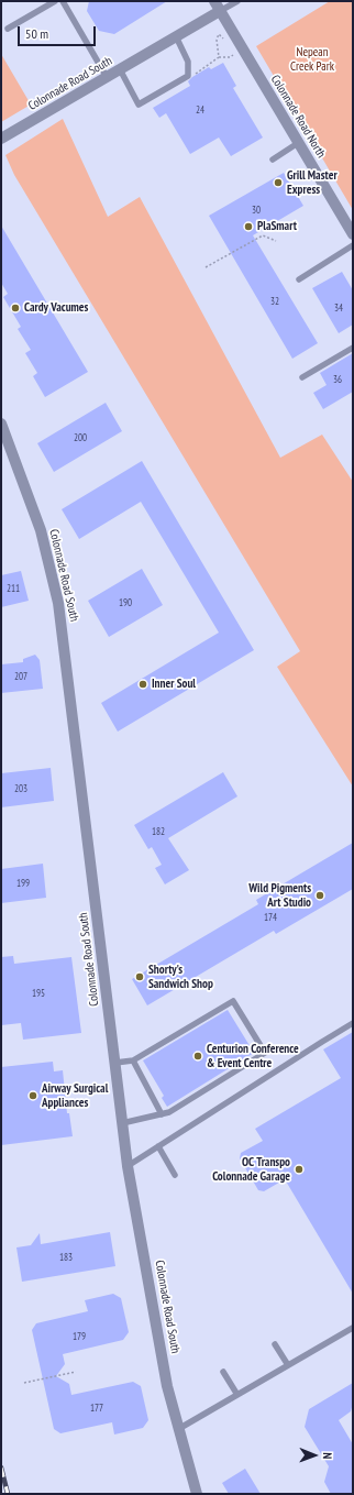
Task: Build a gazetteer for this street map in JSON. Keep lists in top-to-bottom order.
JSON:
{
  "streets": {
    "street": ["Colonnade Road South", "Colonnade Road North"]
  },
  "crossings": [
    ["Colonnade Road South", "Colonnade Road North"]
  ],
  "parks": ["Nepean Creek Park"],
  "places": [
    "Grill Master Express",
    "PlaSmart",
    "Cardy Vacumes",
    "Inner Soul",
    "Wild Pigments Art Studio",
    "Shorty's Sandwich Shop",
    "Centurion Conference & Event Centre",
    "Airway Surgical Appliances",
    "OC Transpo Colonnade Garage"
  ],
  "house_numbers": [
    "24",
    "30",
    "32",
    "34",
    "36",
    "200",
    "211",
    "190",
    "207",
    "203",
    "182",
    "199",
    "174",
    "195",
    "183",
    "179",
    "177"
  ],
  "scale_bar": "50 m",
  "north": "right"
}
